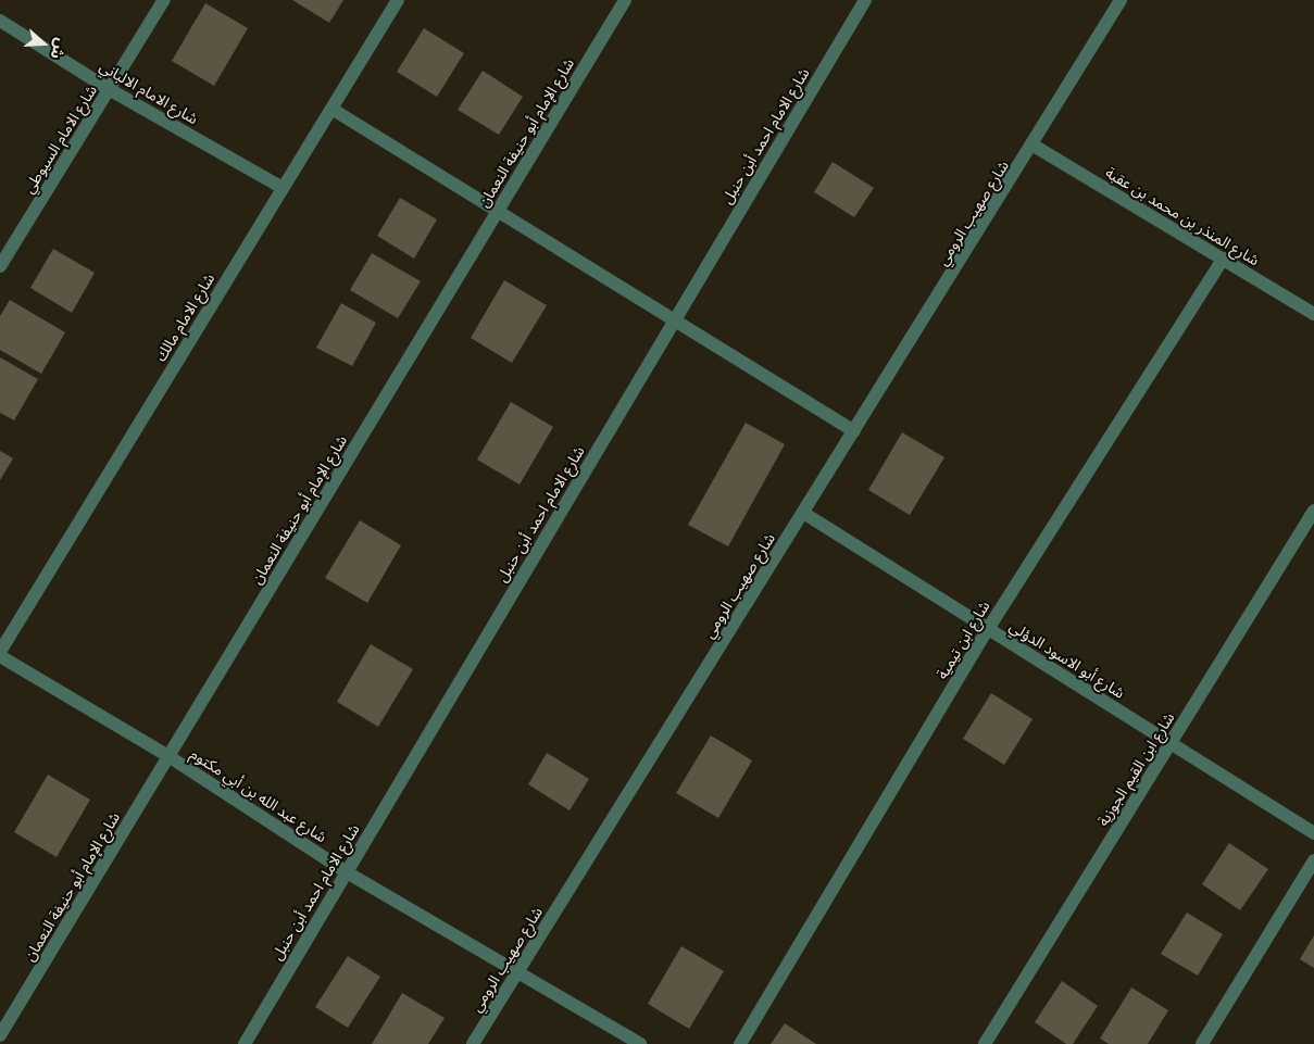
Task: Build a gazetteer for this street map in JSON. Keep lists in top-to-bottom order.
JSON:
{
  "streets": {
    "street": [
      "شارع الامام الالباني",
      "شارع الإمام أبو حنيفة النعمان",
      "شارع الامام احمد أبن حنبل",
      "شارع الامام السيوطي",
      "شارع صهيب الرومي",
      "شارع المنذر بن محمد بن عقبة",
      "شارع الامام مالك",
      "شارع ابن تيمية",
      "شارع أبو الاسود الدؤلي",
      "شارع ابن القيم الجوزية",
      "شارع عبد الله بن أبي مكتوم"
    ]
  },
  "crossings": [
    ["شارع الامام الالباني", "شارع الامام السيوطي"],
    ["شارع الامام الالباني", "شارع الامام مالك"],
    ["شارع الإمام أبو حنيفة النعمان", "شارع عبد الله بن أبي مكتوم"],
    ["شارع الامام احمد أبن حنبل", "شارع عبد الله بن أبي مكتوم"],
    ["شارع صهيب الرومي", "شارع المنذر بن محمد بن عقبة"],
    ["شارع صهيب الرومي", "شارع أبو الاسود الدؤلي"],
    ["شارع صهيب الرومي", "شارع عبد الله بن أبي مكتوم"],
    ["شارع المنذر بن محمد بن عقبة", "شارع ابن تيمية"],
    ["شارع الامام مالك", "شارع عبد الله بن أبي مكتوم"],
    ["شارع ابن تيمية", "شارع أبو الاسود الدؤلي"],
    ["شارع أبو الاسود الدؤلي", "شارع ابن القيم الجوزية"]
  ],
  "north": "right"
}
